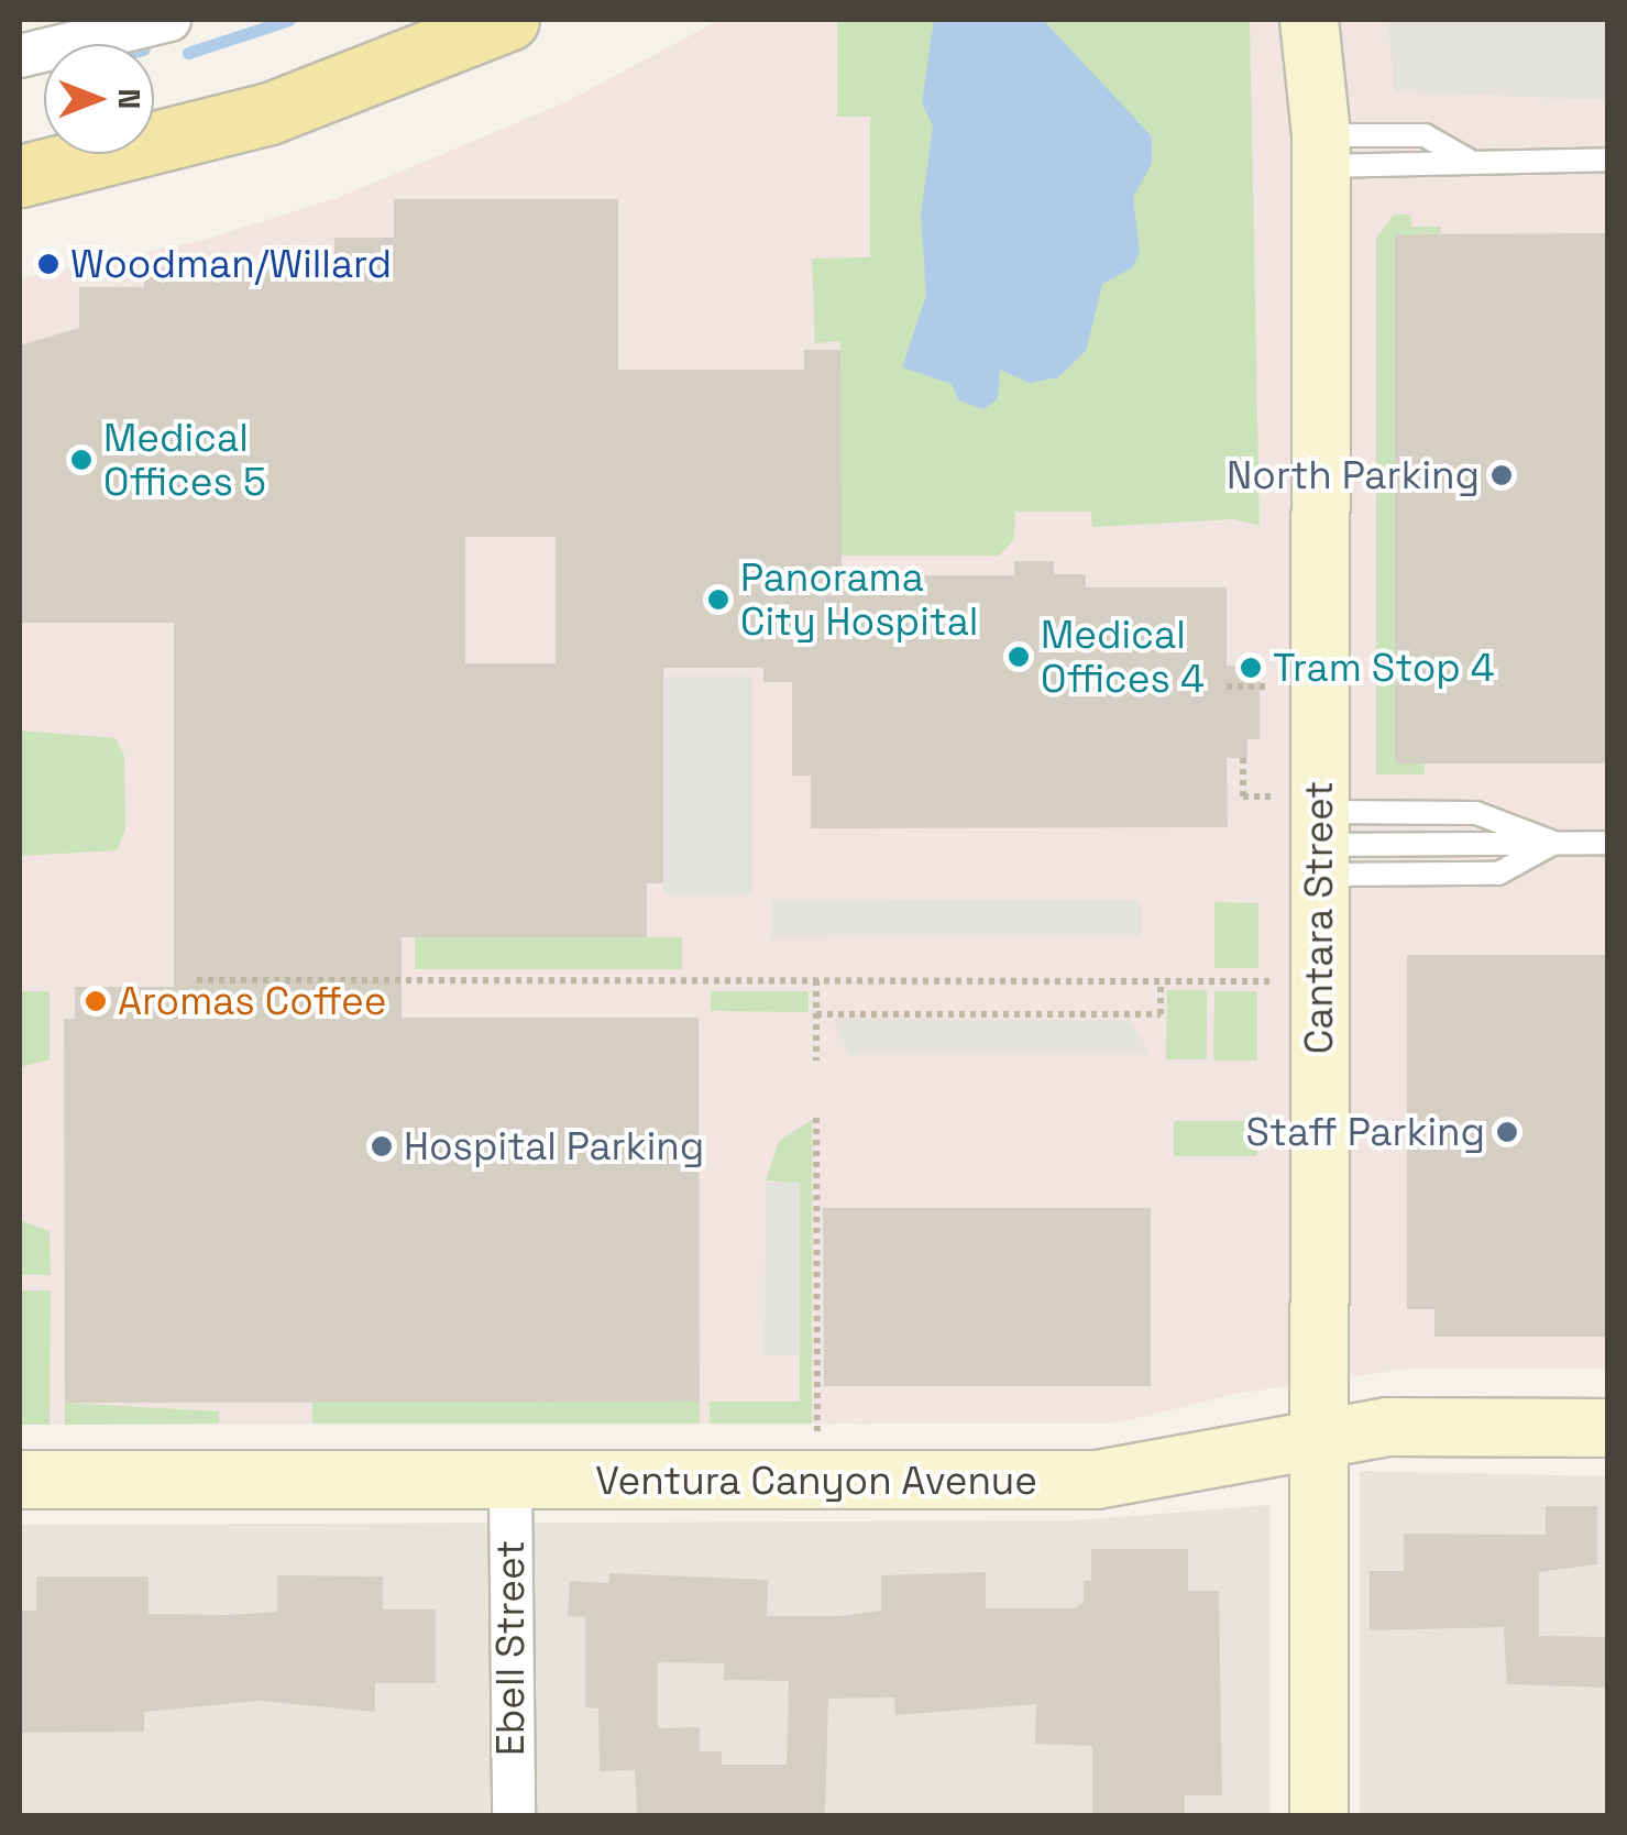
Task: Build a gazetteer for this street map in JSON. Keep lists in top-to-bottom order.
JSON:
{
  "streets": {
    "street": ["Cantara Street", "Ventura Canyon Avenue", "Ebell Street"]
  },
  "crossings": [
    ["Cantara Street", "Ventura Canyon Avenue"],
    ["Ventura Canyon Avenue", "Ebell Street"]
  ],
  "places": [
    "Woodman/Willard",
    "Medical Offices 5",
    "North Parking",
    "Panorama City Hospital",
    "Medical Offices 4",
    "Tram Stop 4",
    "Aromas Coffee",
    "Staff Parking",
    "Hospital Parking"
  ],
  "north": "right"
}
